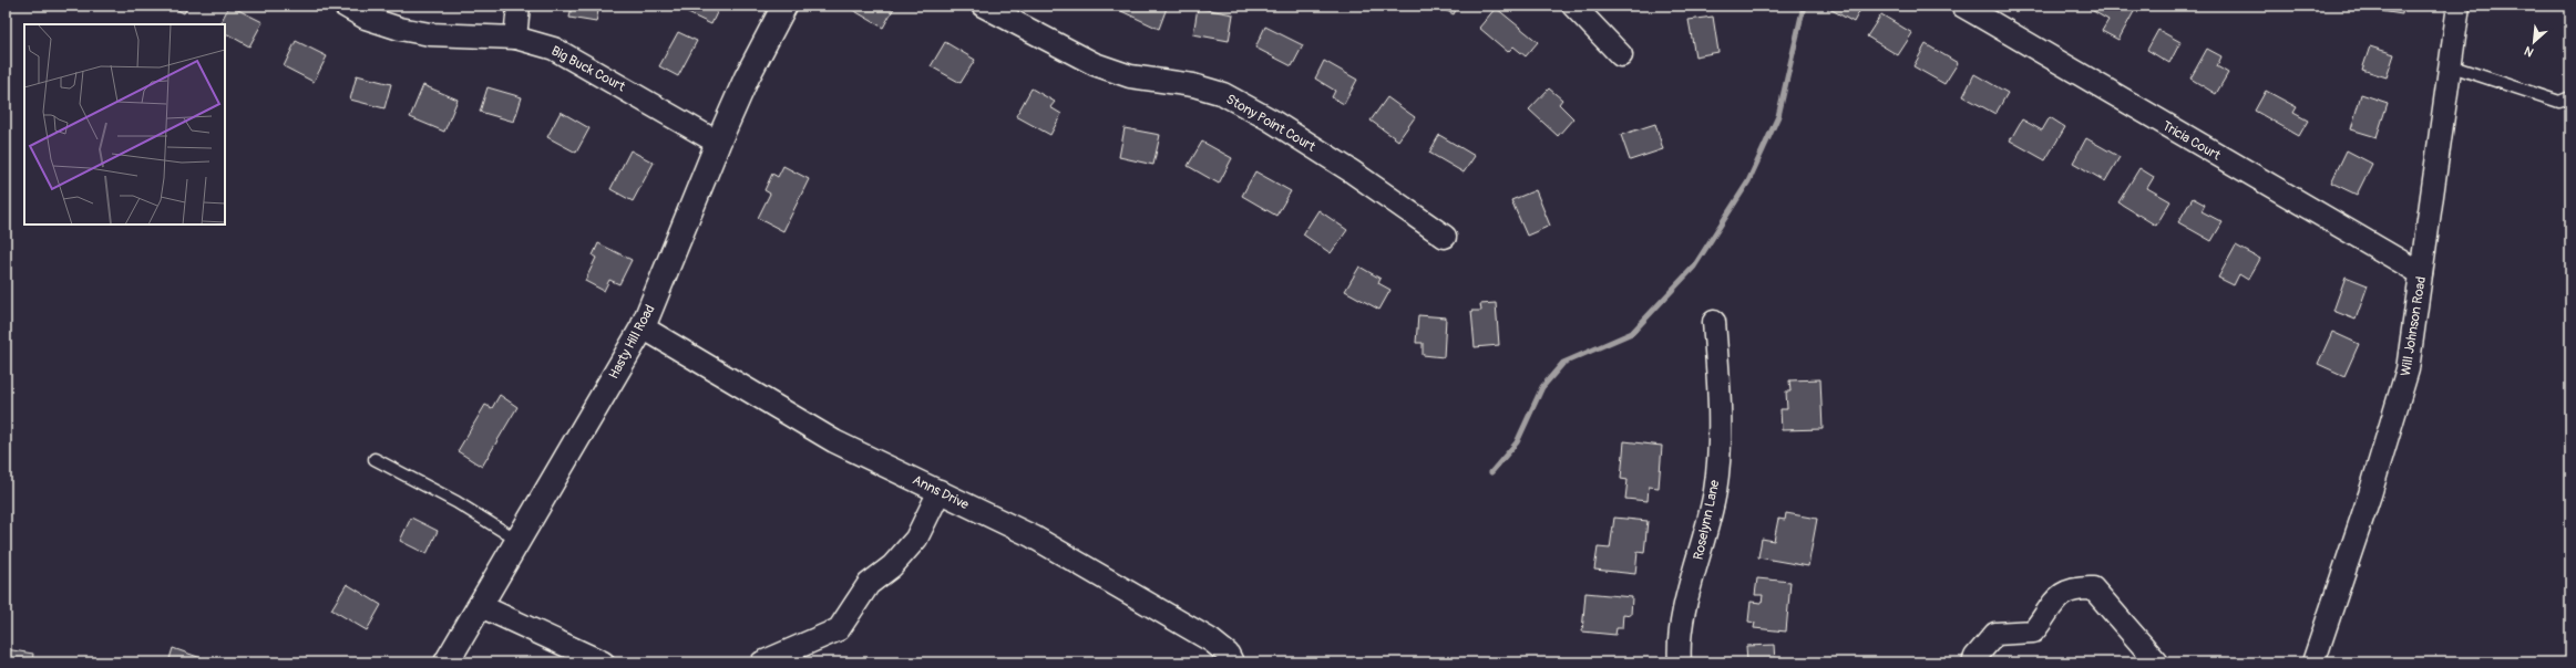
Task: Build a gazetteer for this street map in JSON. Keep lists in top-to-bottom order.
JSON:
{
  "streets": {
    "street": [
      "Big Buck Court",
      "Stony Point Court",
      "Tricia Court",
      "Will Johnson Road",
      "Hasty Hill Road",
      "Anns Drive",
      "Roselynn Lane"
    ]
  },
  "crossings": [
    ["Big Buck Court", "Hasty Hill Road"],
    ["Tricia Court", "Will Johnson Road"],
    ["Hasty Hill Road", "Anns Drive"]
  ],
  "north": "bottom left"
}
